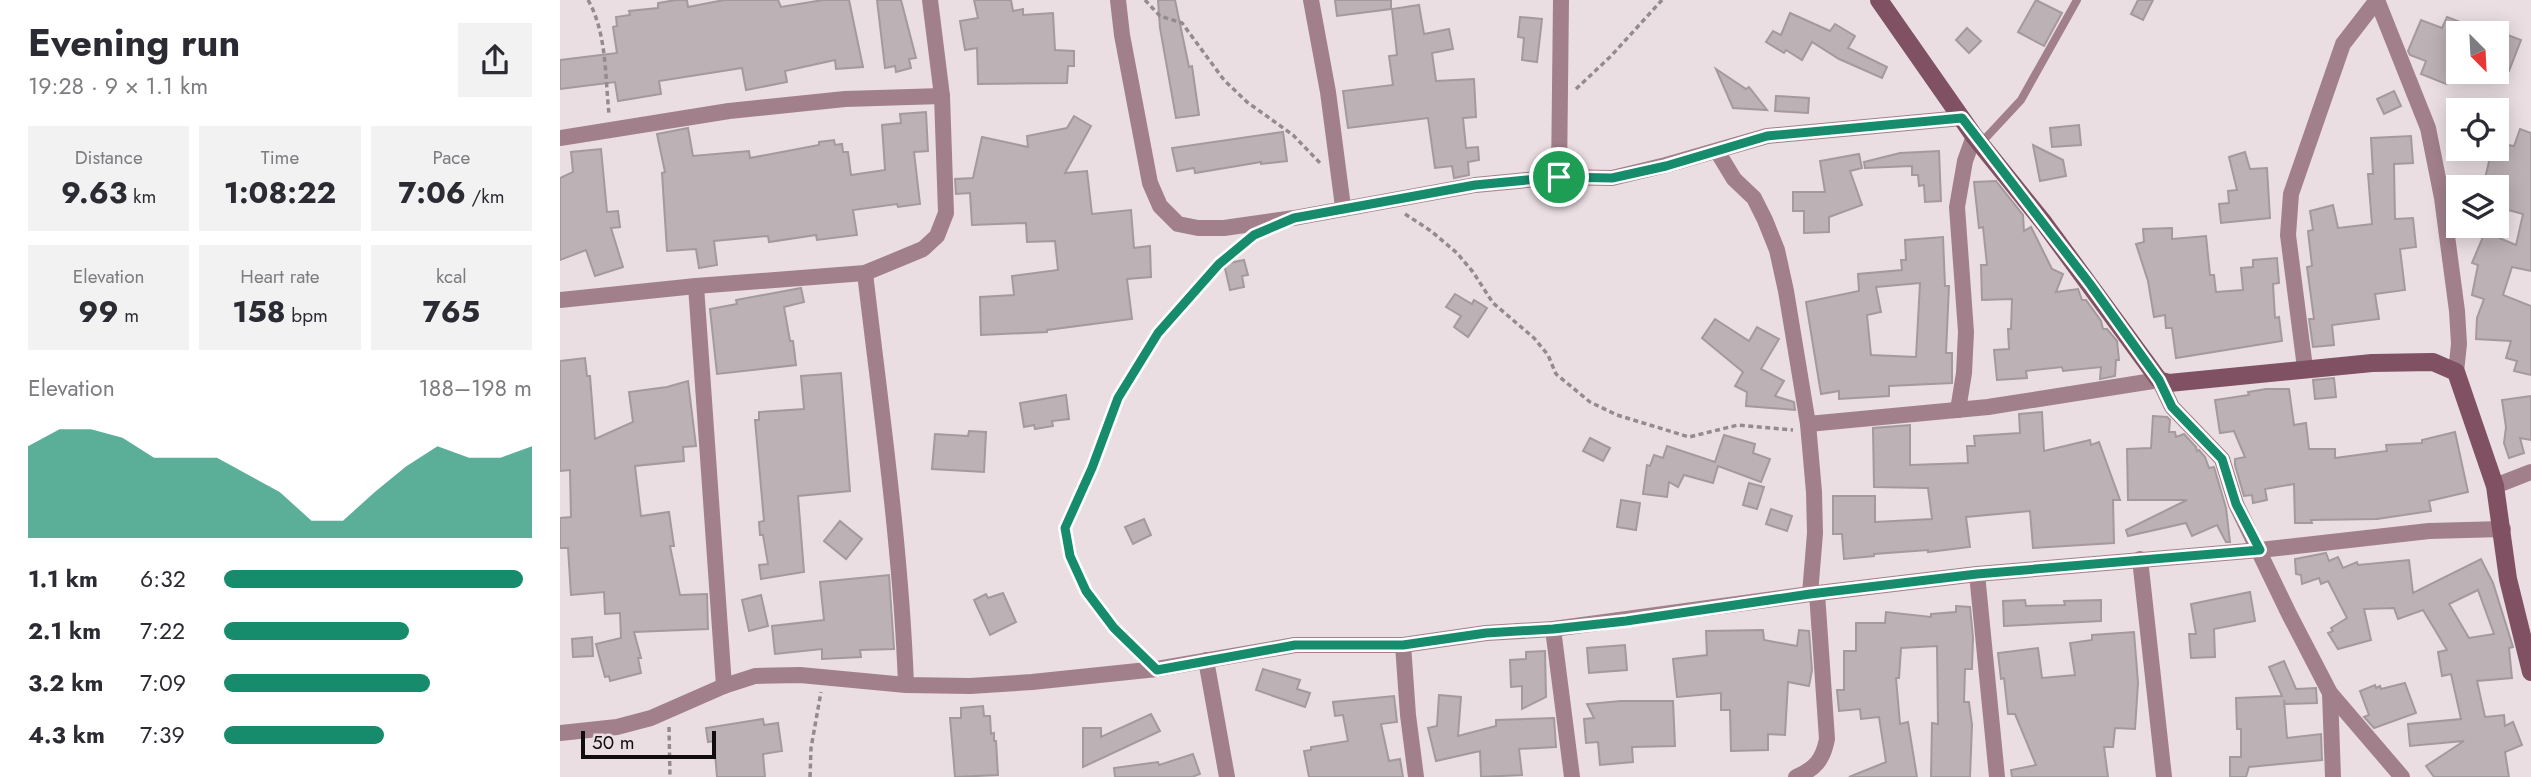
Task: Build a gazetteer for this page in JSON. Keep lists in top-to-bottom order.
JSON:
{
  "scale_bar": "50 m",
  "north": "bottom right",
  "page": {
    "heading": ["Evening run", "19:28 · 9 × 1.1 km"],
    "stats": [
      ["Distance", "9.63 km"],
      ["Time", "1:08:22"],
      ["Pace", "7:06 /km"],
      ["Elevation", "99 m"],
      ["Heart rate", "158 bpm"],
      ["kcal", "765"]
    ],
    "chart": ["Elevation", "188–198 m"],
    "list": [
      {
        "name": "1.1 km",
        "note": "6:32"
      },
      {
        "name": "2.1 km",
        "note": "7:22"
      },
      {
        "name": "3.2 km",
        "note": "7:09"
      },
      {
        "name": "4.3 km",
        "note": "7:39"
      }
    ],
    "scale": "50 m"
  }
}
